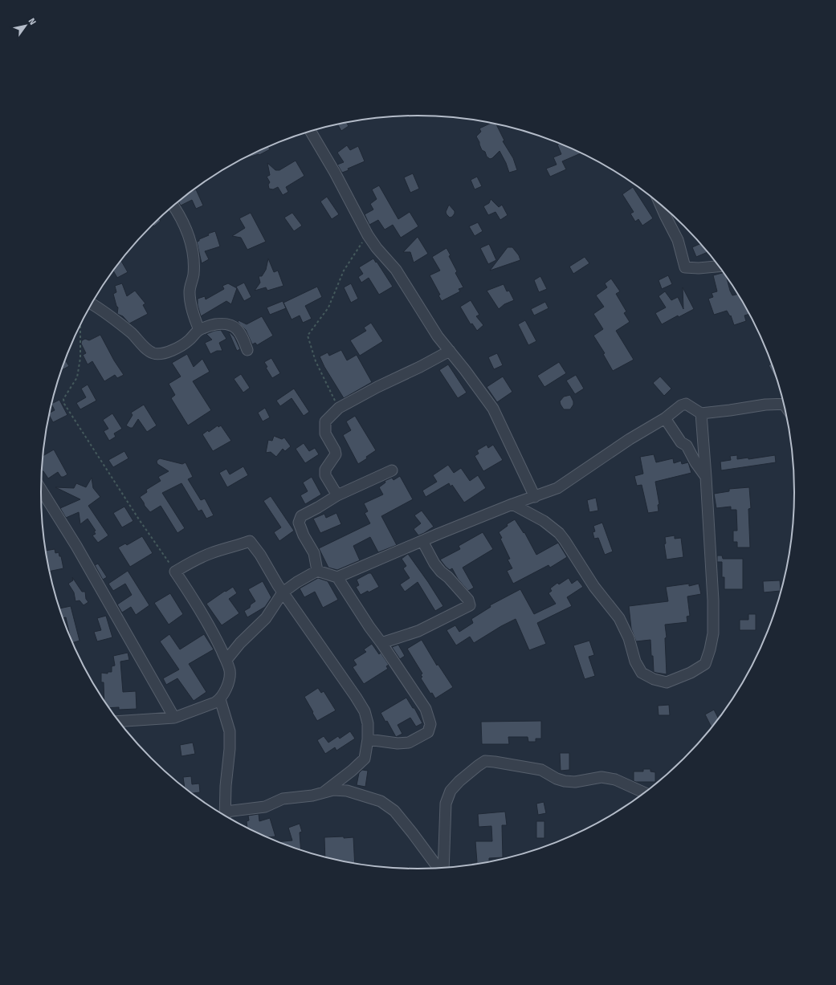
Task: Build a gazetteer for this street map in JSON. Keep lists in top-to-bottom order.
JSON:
{
  "north": "top right"
}
